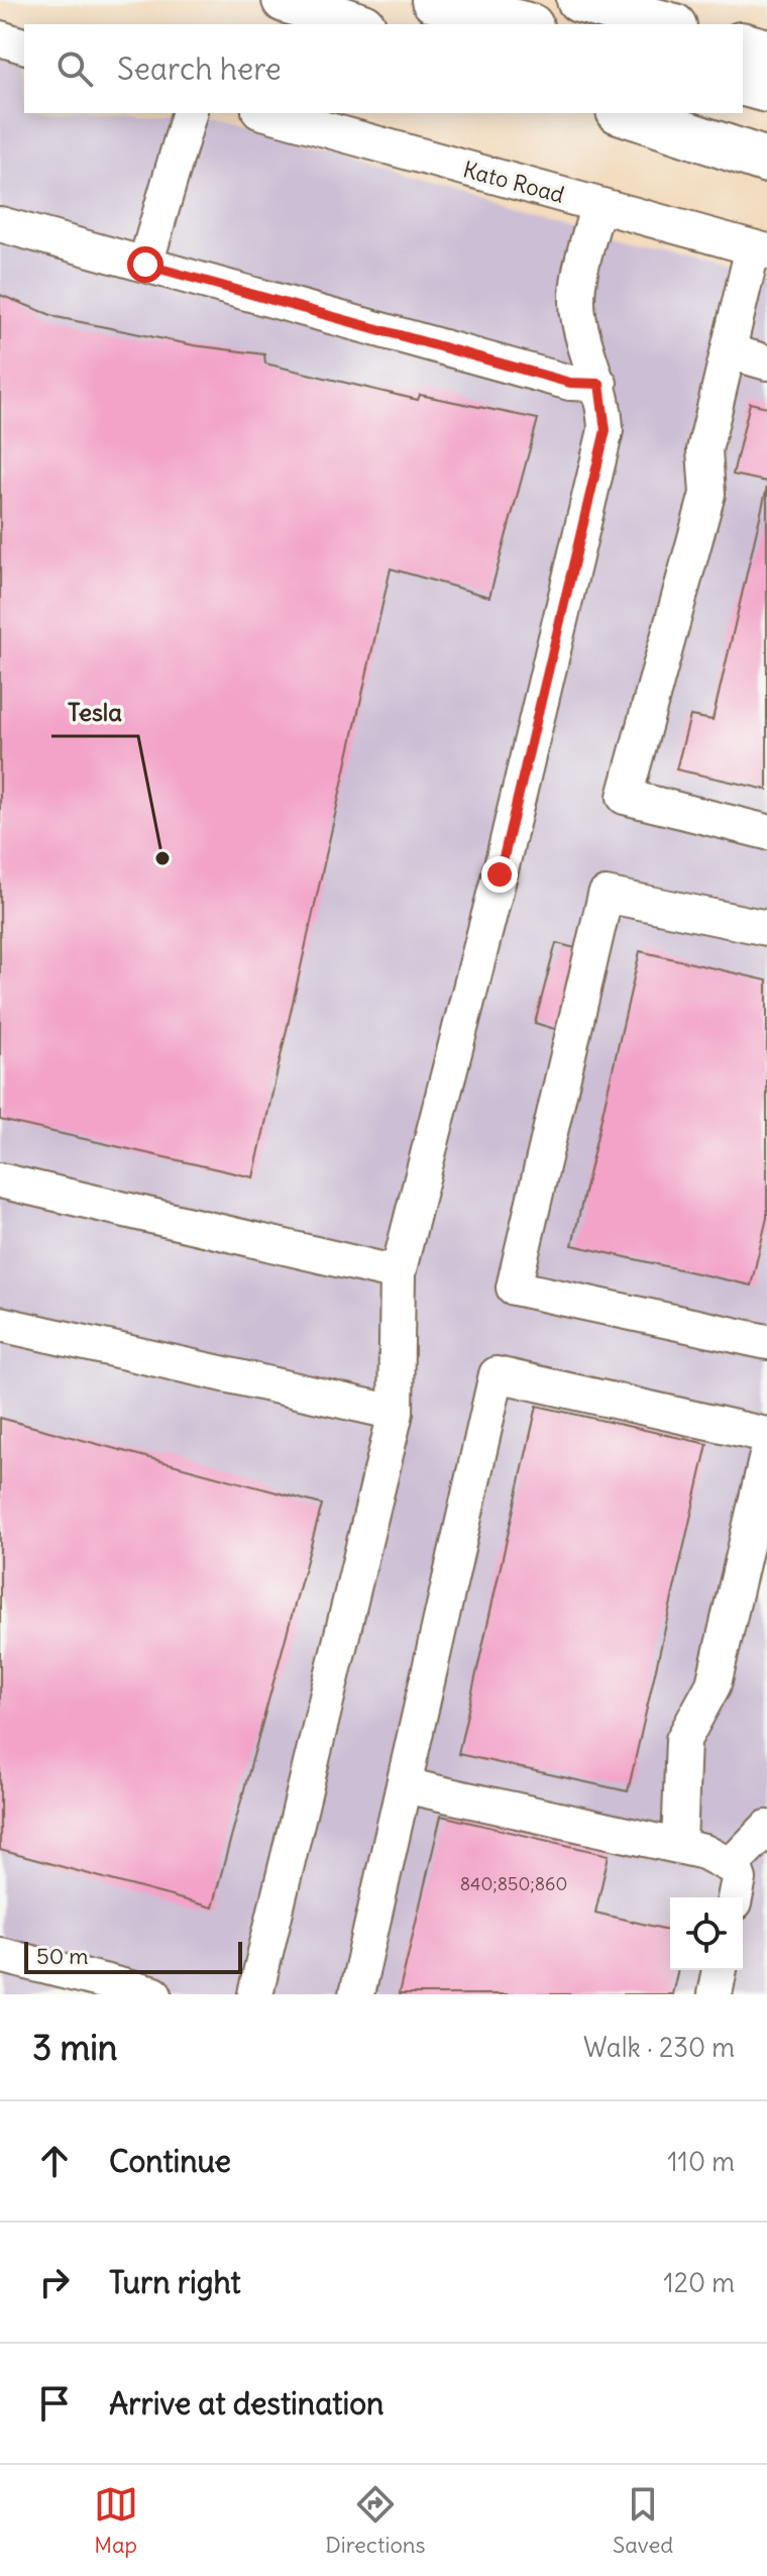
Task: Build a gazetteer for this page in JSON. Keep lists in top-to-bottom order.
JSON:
{
  "streets": {
    "street": ["Kato Road"]
  },
  "places": ["Tesla"],
  "house_numbers": ["840;850;860"],
  "scale_bar": "50 m",
  "page": {
    "search": "Search here",
    "scale": "50 m",
    "heading": ["3 min", "Walk · 230 m"],
    "list": [
      ["Continue", "110 m"],
      ["Turn right", "120 m"],
      "Arrive at destination"
    ],
    "nav": ["Map", "Directions", "Saved"]
  }
}
